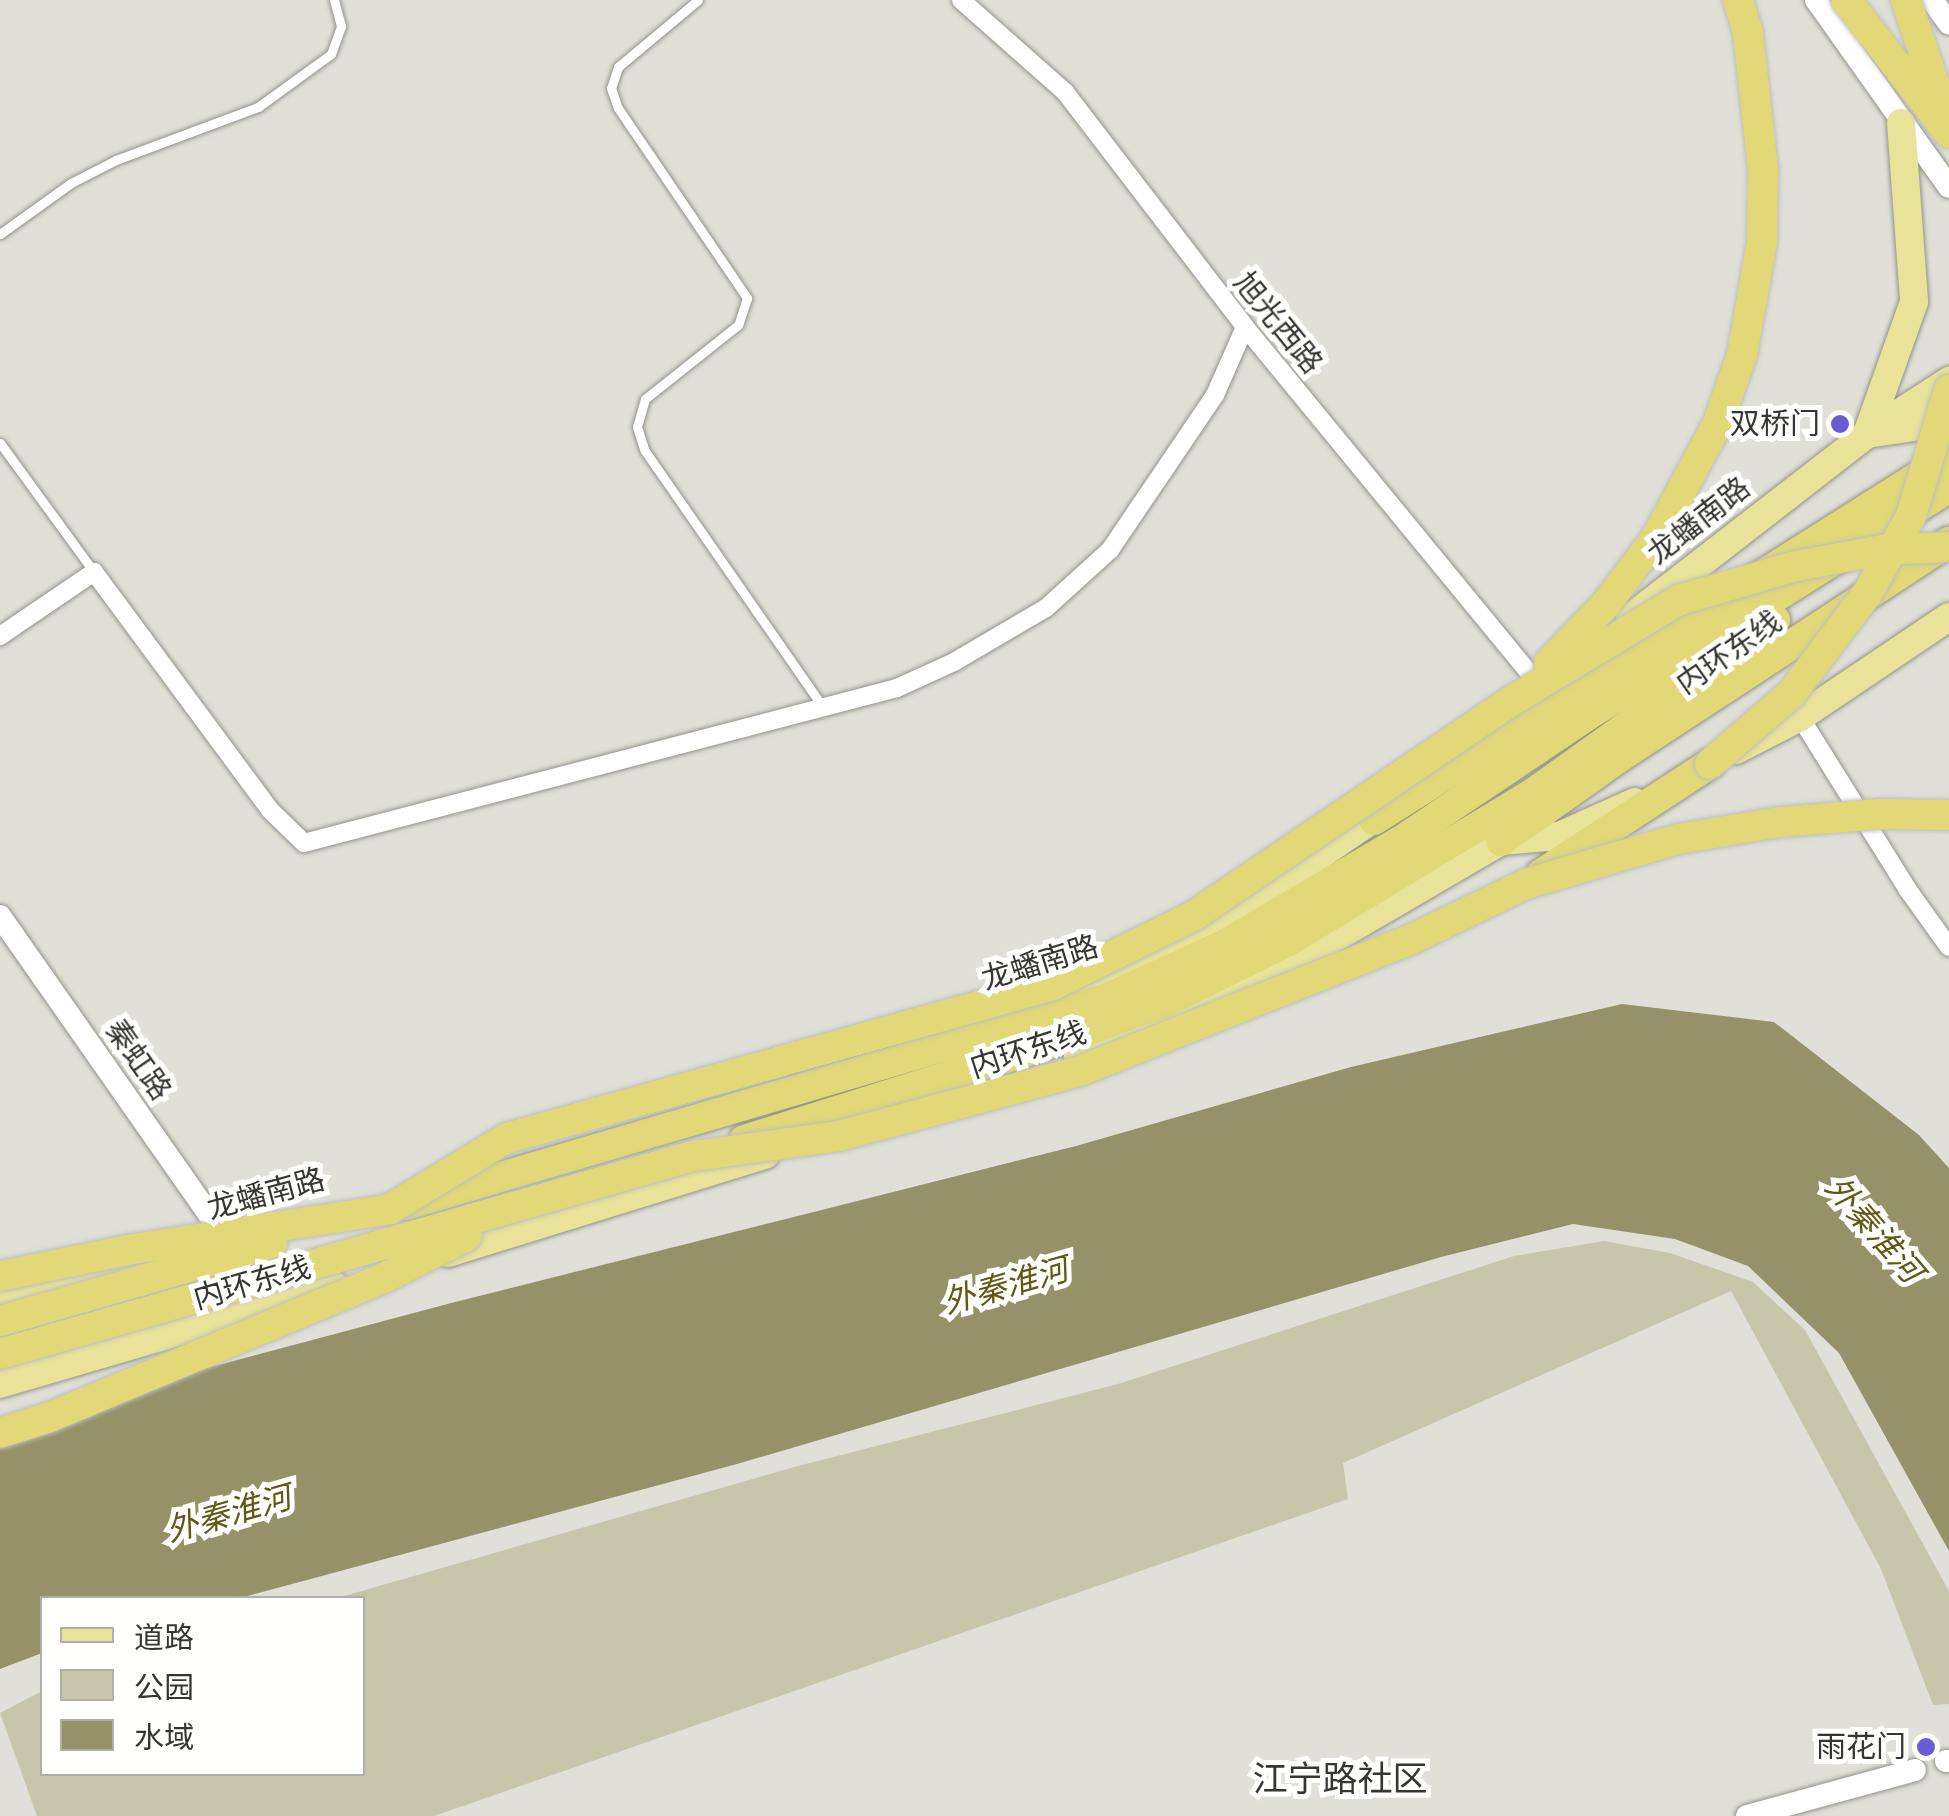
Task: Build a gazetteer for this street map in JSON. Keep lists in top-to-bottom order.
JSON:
{
  "streets": {
    "highway": ["内环东线"],
    "main road": ["龙蟠南路"],
    "street": ["旭光西路", "秦虹路"]
  },
  "crossings": [
    ["旭光西路", "龙蟠南路"],
    ["龙蟠南路", "秦虹路"]
  ],
  "districts": ["江宁路社区"],
  "water": ["外秦淮河"],
  "places": ["双桥门", "雨花门"],
  "legend": ["道路", "公园", "水域"]
}
